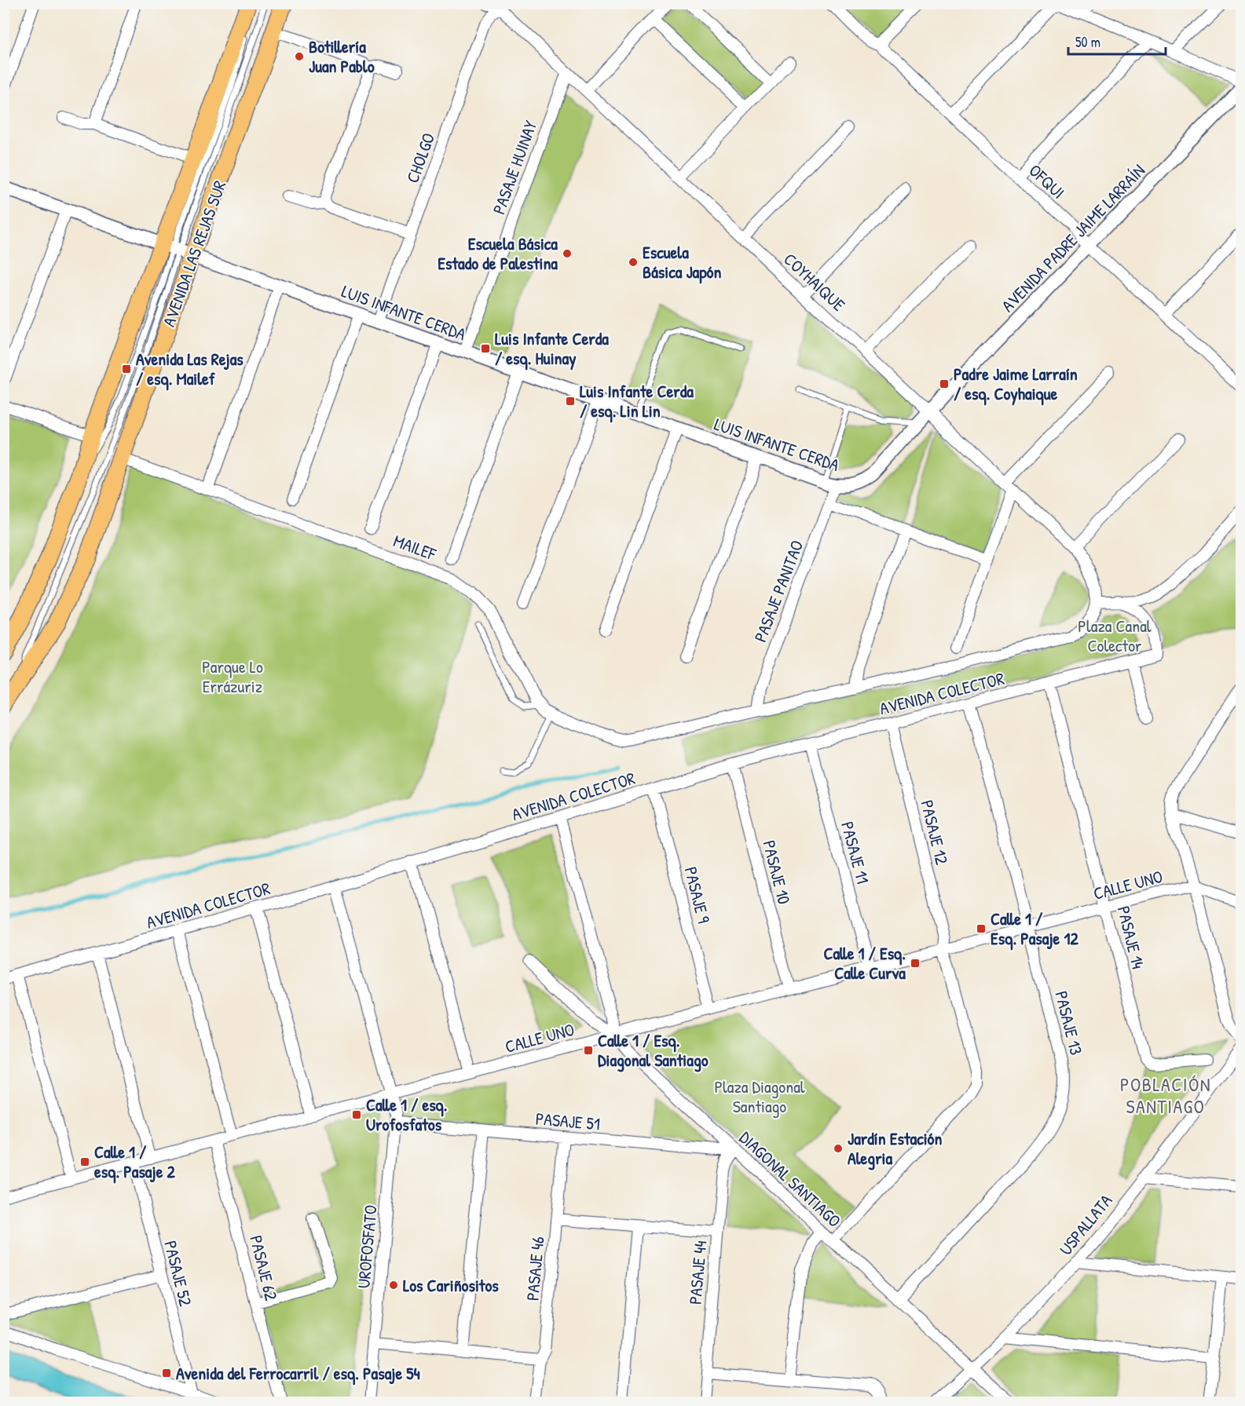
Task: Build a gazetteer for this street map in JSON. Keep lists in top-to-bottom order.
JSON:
{
  "streets": {
    "main road": ["AVENIDA LAS REJAS SUR"],
    "street": [
      "CHOLGO",
      "PASAJE HUINAY",
      "OFQUI",
      "AVENIDA PADRE JAIME LARRAÍN",
      "COYHAIQUE",
      "LUIS INFANTE CERDA",
      "MAILEF",
      "PASAJE PANITAO",
      "AVENIDA COLECTOR",
      "PASAJE 12",
      "PASAJE 11",
      "PASAJE 10",
      "CALLE UNO",
      "PASAJE 9",
      "PASAJE 14",
      "PASAJE 13",
      "PASAJE 51",
      "DIAGONAL SANTIAGO",
      "USPALLATA",
      "UROFOSFATO",
      "PASAJE 62",
      "PASAJE 46",
      "PASAJE 44",
      "PASAJE 52"
    ]
  },
  "crossings": [
    ["CHOLGO", "COYHAIQUE"],
    ["CHOLGO", "LUIS INFANTE CERDA"],
    ["PASAJE HUINAY", "COYHAIQUE"],
    ["PASAJE HUINAY", "LUIS INFANTE CERDA"],
    ["OFQUI", "AVENIDA PADRE JAIME LARRAÍN"],
    ["AVENIDA PADRE JAIME LARRAÍN", "COYHAIQUE"],
    ["AVENIDA PADRE JAIME LARRAÍN", "LUIS INFANTE CERDA"],
    ["AVENIDA LAS REJAS SUR", "LUIS INFANTE CERDA"],
    ["AVENIDA LAS REJAS SUR", "MAILEF"],
    ["COYHAIQUE", "LUIS INFANTE CERDA"],
    ["COYHAIQUE", "AVENIDA COLECTOR"],
    ["LUIS INFANTE CERDA", "PASAJE PANITAO"],
    ["MAILEF", "AVENIDA COLECTOR"],
    ["PASAJE PANITAO", "AVENIDA COLECTOR"],
    ["AVENIDA COLECTOR", "PASAJE 12"],
    ["AVENIDA COLECTOR", "PASAJE 11"],
    ["AVENIDA COLECTOR", "PASAJE 10"],
    ["AVENIDA COLECTOR", "PASAJE 9"],
    ["AVENIDA COLECTOR", "PASAJE 14"],
    ["AVENIDA COLECTOR", "PASAJE 13"],
    ["AVENIDA COLECTOR", "UROFOSFATO"],
    ["PASAJE 12", "CALLE UNO"],
    ["PASAJE 12", "DIAGONAL SANTIAGO"],
    ["PASAJE 11", "CALLE UNO"],
    ["PASAJE 10", "CALLE UNO"],
    ["CALLE UNO", "PASAJE 9"],
    ["CALLE UNO", "PASAJE 14"],
    ["CALLE UNO", "PASAJE 13"],
    ["CALLE UNO", "DIAGONAL SANTIAGO"],
    ["CALLE UNO", "UROFOSFATO"],
    ["CALLE UNO", "PASAJE 62"],
    ["CALLE UNO", "PASAJE 52"],
    ["PASAJE 13", "DIAGONAL SANTIAGO"],
    ["PASAJE 51", "DIAGONAL SANTIAGO"],
    ["PASAJE 51", "PASAJE 46"],
    ["PASAJE 51", "PASAJE 44"],
    ["DIAGONAL SANTIAGO", "USPALLATA"],
    ["DIAGONAL SANTIAGO", "PASAJE 44"]
  ],
  "districts": ["POBLACIÓN SANTIAGO"],
  "parks": ["Plaza Canal Colector", "Parque Lo Errázuriz", "Plaza Diagonal Santiago"],
  "places": {
    "other": [
      "Botillería Juan Pablo",
      "Escuela Básica Estado de Palestina",
      "Escuela Básica Japón",
      "Jardín Estación Alegria",
      "Los Cariñositos"
    ],
    "transit": [
      "Luis Infante Cerda / esq. Huinay",
      "Avenida Las Rejas / esq. Mailef",
      "Padre Jaime Larraín / esq. Coyhaique",
      "Luis Infante Cerda / esq. Lin Lin",
      "Calle 1 / Esq. Pasaje 12",
      "Calle 1 / Esq. Calle Curva",
      "Calle 1 / Esq. Diagonal Santiago",
      "Calle 1 / esq. Urofosfatos",
      "Calle 1 / esq. Pasaje 2",
      "Avenida del Ferrocarril / esq. Pasaje 54"
    ]
  },
  "scale_bar": "50 m"
}
